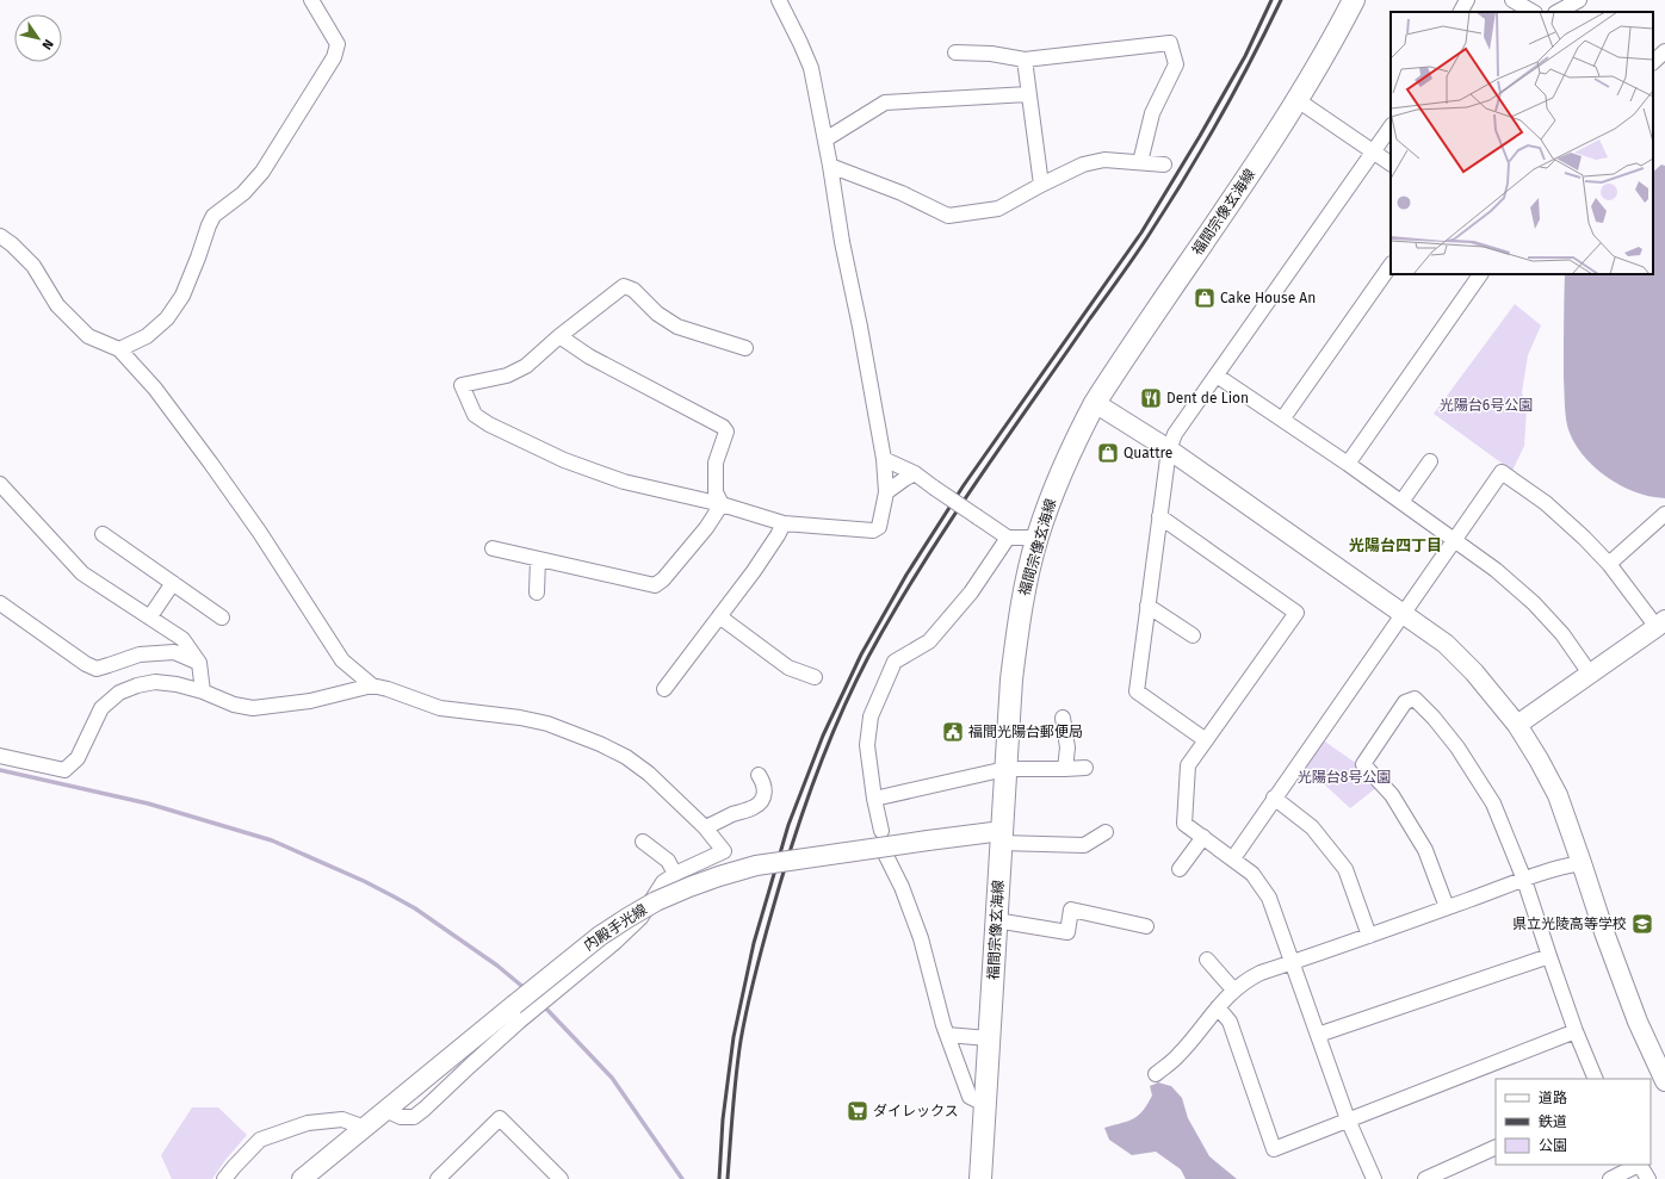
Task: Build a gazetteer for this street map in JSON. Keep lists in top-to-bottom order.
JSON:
{
  "streets": {
    "main road": ["福間宗像玄海線"],
    "street": ["内殿手光線"]
  },
  "crossings": [
    ["福間宗像玄海線", "内殿手光線"]
  ],
  "districts": ["光陽台四丁目"],
  "parks": ["光陽台6号公園", "光陽台8号公園"],
  "places": {
    "shop": ["Cake House An", "Quattre"],
    "restaurant": ["Dent de Lion"],
    "public building": ["福間光陽台郵便局"],
    "school or university": ["県立光陵高等学校"],
    "supermarket": ["ダイレックス"]
  },
  "legend": ["道路", "鉄道", "公園"],
  "north": "bottom right"
}
